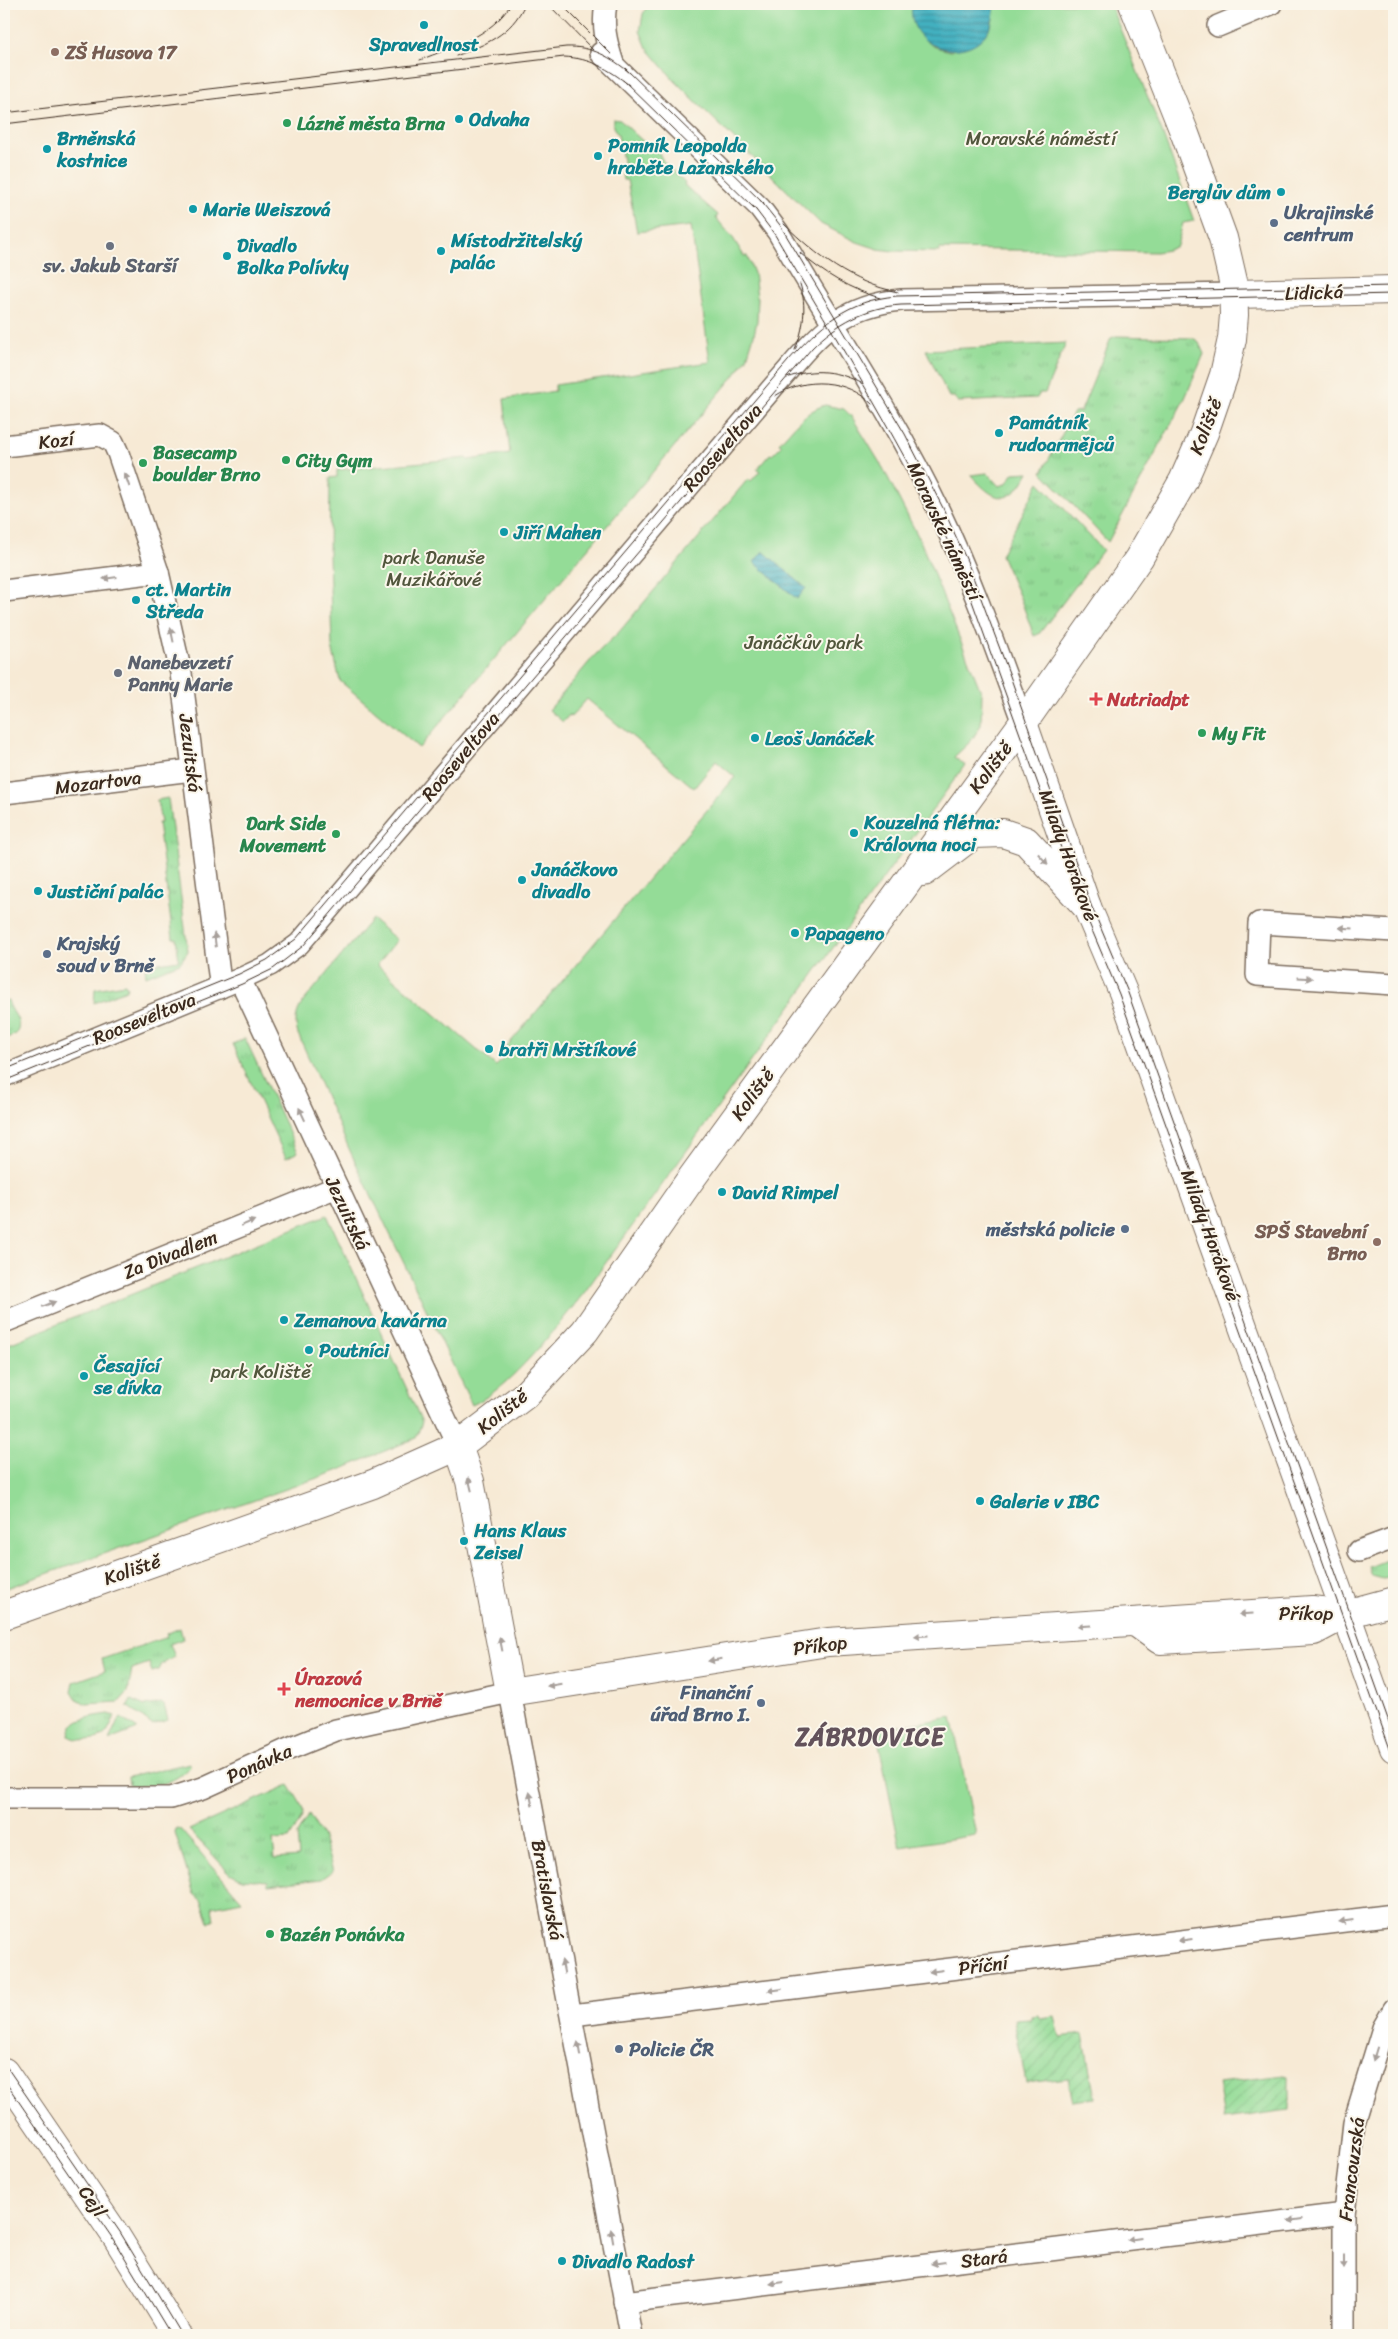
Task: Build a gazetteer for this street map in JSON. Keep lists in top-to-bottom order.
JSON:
{
  "streets": {
    "street": [
      "Lidická",
      "Koliště",
      "Kozí",
      "Rooseveltova",
      "Moravské náměstí",
      "Jezuitská",
      "Mozartova",
      "Milady Horákové",
      "Za Divadlem",
      "Příkop",
      "Ponávka",
      "Bratislavská",
      "Příční",
      "Francouzská",
      "Cejl",
      "Stará"
    ]
  },
  "crossings": [
    ["Lidická", "Koliště"],
    ["Koliště", "Moravské náměstí"],
    ["Koliště", "Jezuitská"],
    ["Koliště", "Milady Horákové"],
    ["Koliště", "Bratislavská"],
    ["Kozí", "Jezuitská"],
    ["Rooseveltova", "Moravské náměstí"],
    ["Rooseveltova", "Jezuitská"],
    ["Moravské náměstí", "Milady Horákové"],
    ["Jezuitská", "Mozartova"],
    ["Jezuitská", "Za Divadlem"],
    ["Jezuitská", "Bratislavská"],
    ["Milady Horákové", "Příkop"],
    ["Příkop", "Ponávka"],
    ["Příkop", "Bratislavská"],
    ["Ponávka", "Bratislavská"],
    ["Bratislavská", "Příční"],
    ["Bratislavská", "Stará"],
    ["Francouzská", "Stará"]
  ],
  "one_way": [
    "Jezuitská",
    "Za Divadlem",
    "Příkop",
    "Bratislavská",
    "Příční",
    "Francouzská",
    "Stará"
  ],
  "districts": ["ZÁBRDOVICE"],
  "parks": [
    "Moravské náměstí",
    "park Danuše Muzikářové",
    "Janáčkův park",
    "park Koliště"
  ],
  "places": {
    "other": [
      "Spravedlnost",
      "ZŠ Husova 17",
      "Odvaha",
      "Lázně města Brna",
      "Brněnská kostnice",
      "Pomník Leopolda hraběte Lažanského",
      "Berglův dům",
      "Marie Weiszová",
      "Ukrajinské centrum",
      "sv. Jakub Starší",
      "Místodržitelský palác",
      "Divadlo Bolka Polívky",
      "Památník rudoarmějců",
      "City Gym",
      "Basecamp boulder Brno",
      "Jiří Mahen",
      "ct. Martin Středa",
      "Nanebevzetí Panny Marie",
      "My Fit",
      "Leoš Janáček",
      "Kouzelná flétna: Královna noci",
      "Dark Side Movement",
      "Janáčkovo divadlo",
      "Justiční palác",
      "Papageno",
      "Krajský soud v Brně",
      "bratři Mrštíkové",
      "David Rimpel",
      "městská policie",
      "SPŠ Stavební Brno",
      "Zemanova kavárna",
      "Poutníci",
      "Česající se dívka",
      "Galerie v IBC",
      "Hans Klaus Zeisel",
      "Finanční úřad Brno I.",
      "Bazén Ponávka",
      "Policie ČR",
      "Divadlo Radost"
    ],
    "health": ["Nutriadpt", "Úrazová nemocnice v Brně"]
  }
}
